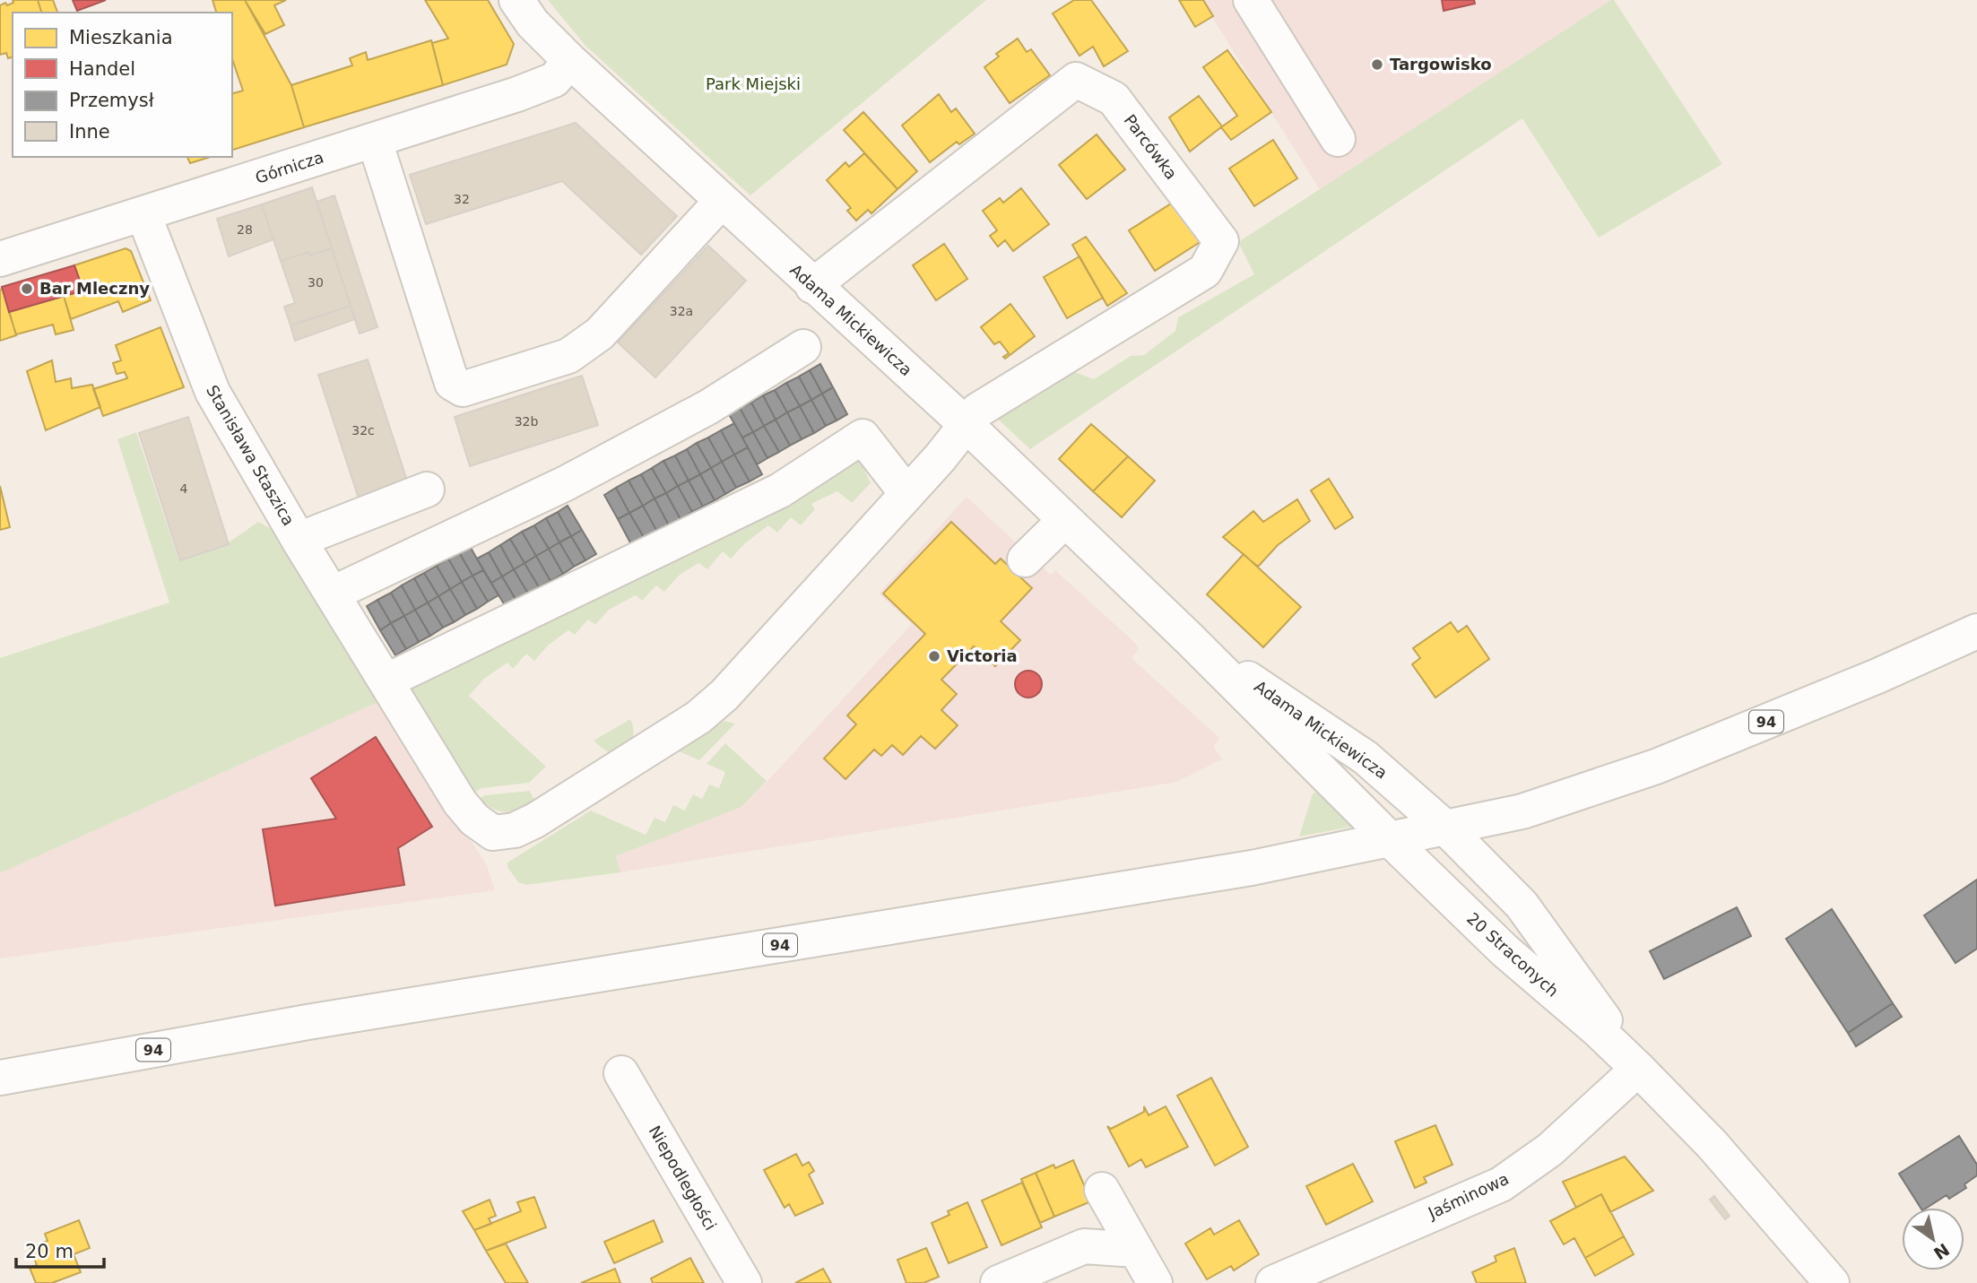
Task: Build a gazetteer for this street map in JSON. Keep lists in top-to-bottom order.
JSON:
{
  "streets": {
    "street": [
      "Parcówka",
      "Górnicza",
      "Adama Mickiewicza",
      "Stanisława Staszica",
      "94",
      "20 Straconych",
      "Niepodległości",
      "Jaśminowa"
    ]
  },
  "crossings": [
    ["Parcówka", "Adama Mickiewicza"],
    ["Parcówka", "Stanisława Staszica"],
    ["Górnicza", "Adama Mickiewicza"],
    ["Górnicza", "Stanisława Staszica"],
    ["Adama Mickiewicza", "Stanisława Staszica"],
    ["Adama Mickiewicza", "94"],
    ["Adama Mickiewicza", "20 Straconych"],
    ["94", "20 Straconych"],
    ["20 Straconych", "Jaśminowa"]
  ],
  "parks": ["Park Miejski"],
  "places": ["Targowisko", "Bar Mleczny", "Victoria"],
  "house_numbers": [
    "32",
    "28",
    "30",
    "32a",
    "32b",
    "32c",
    "4"
  ],
  "legend": [
    "Mieszkania",
    "Handel",
    "Przemysł",
    "Inne"
  ],
  "scale_bar": "20 m",
  "north": "bottom right"
}
